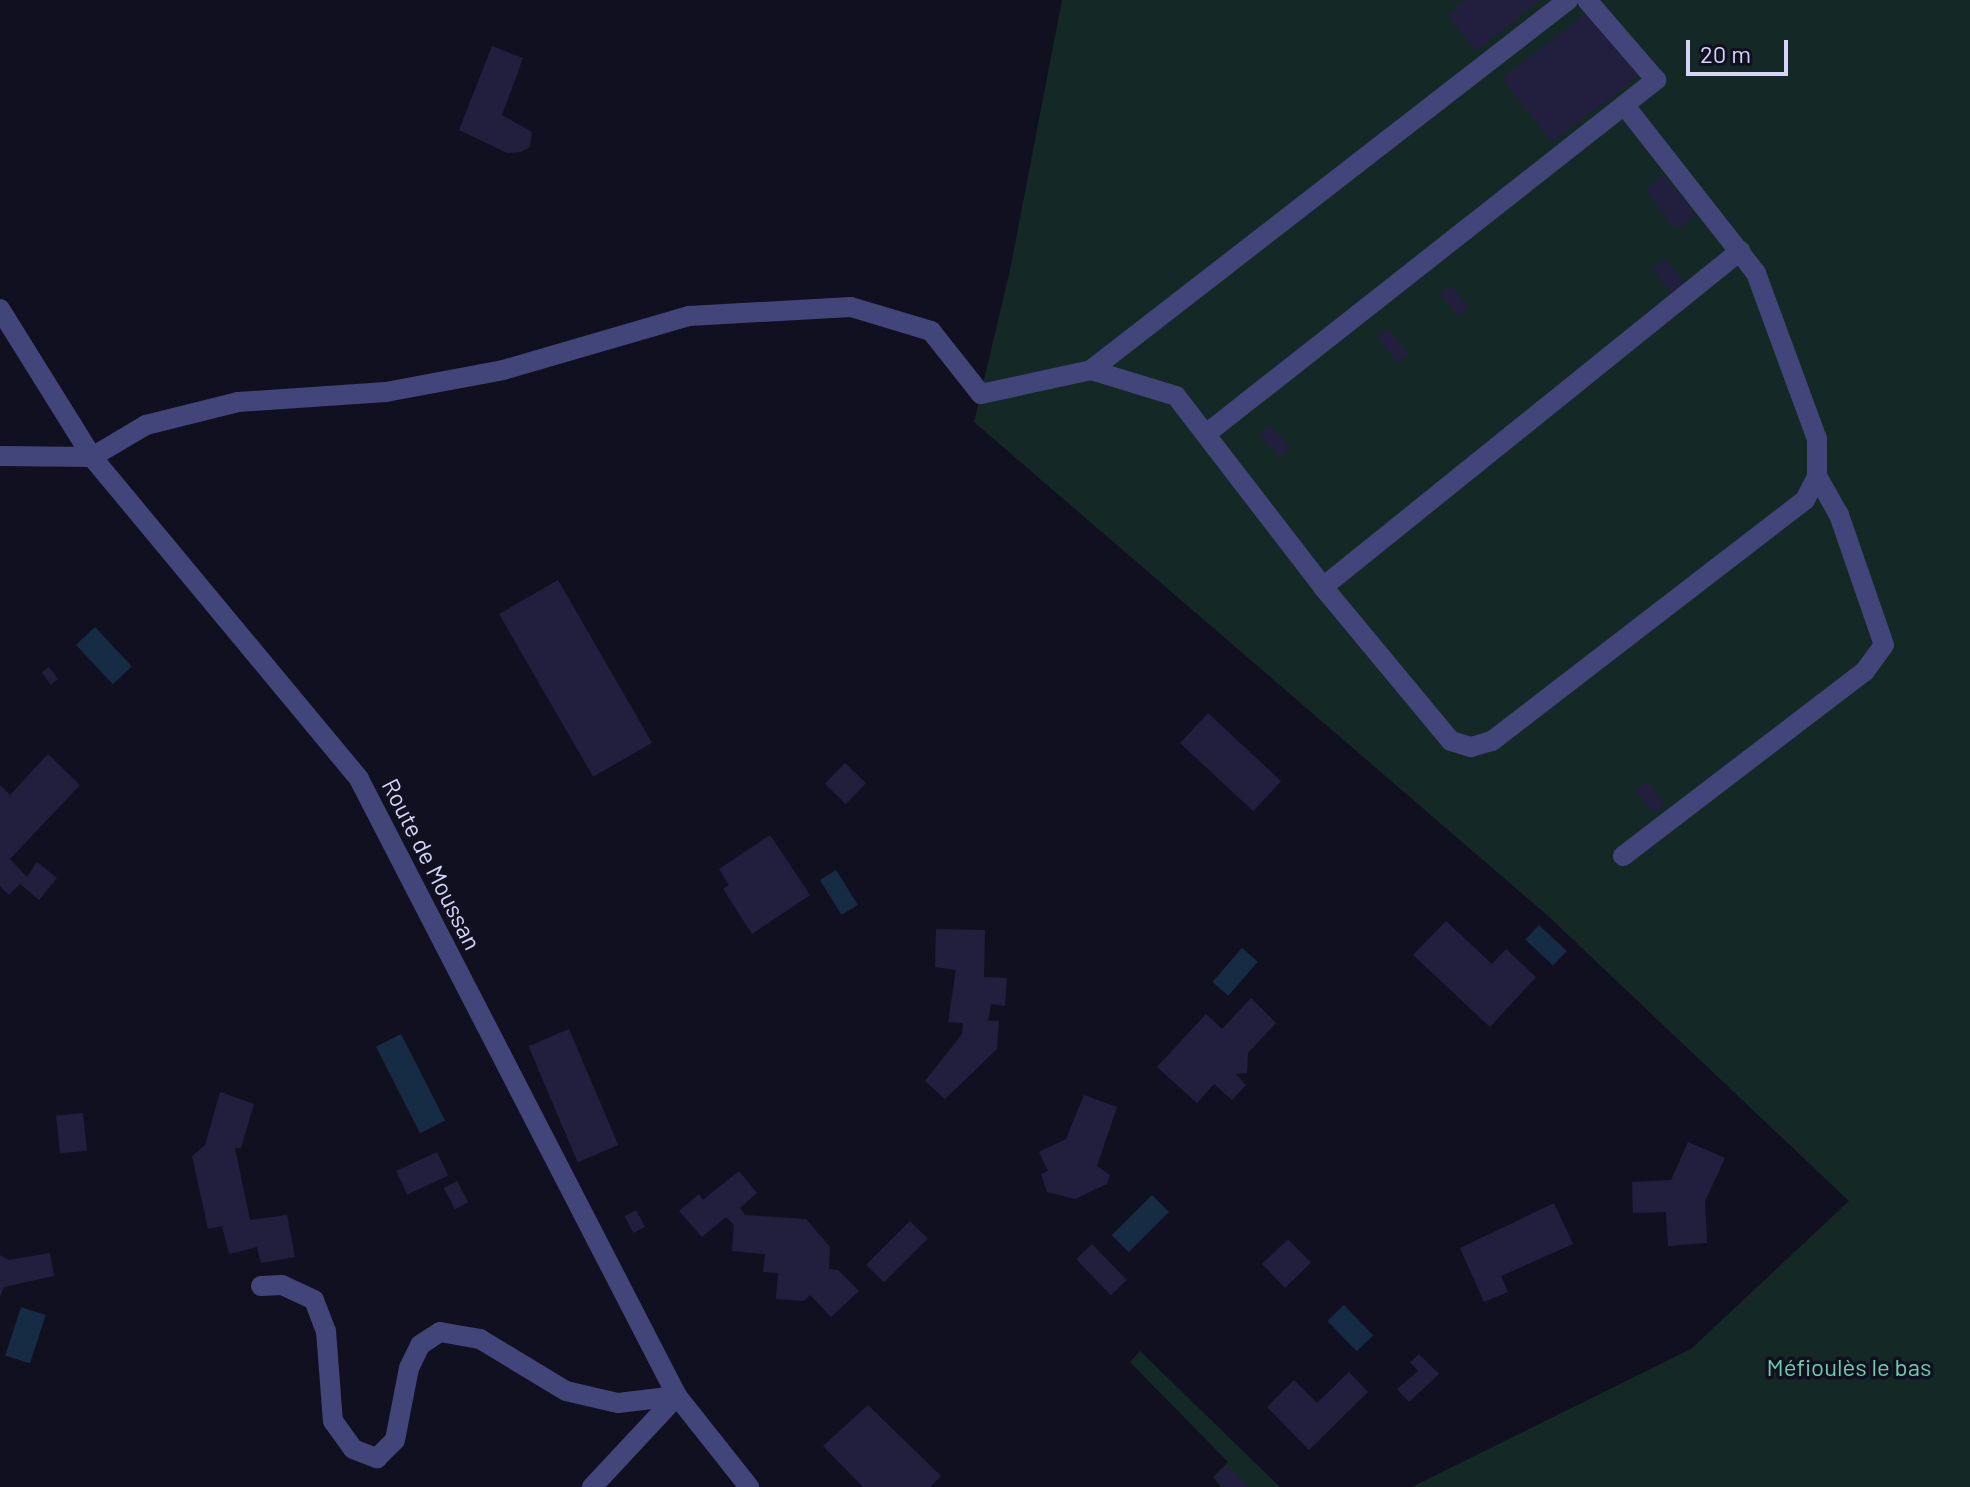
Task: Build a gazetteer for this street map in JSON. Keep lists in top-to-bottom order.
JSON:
{
  "streets": {
    "street": ["Route de Moussan"]
  },
  "parks": ["Méfioulès le bas"],
  "scale_bar": "20 m"
}
